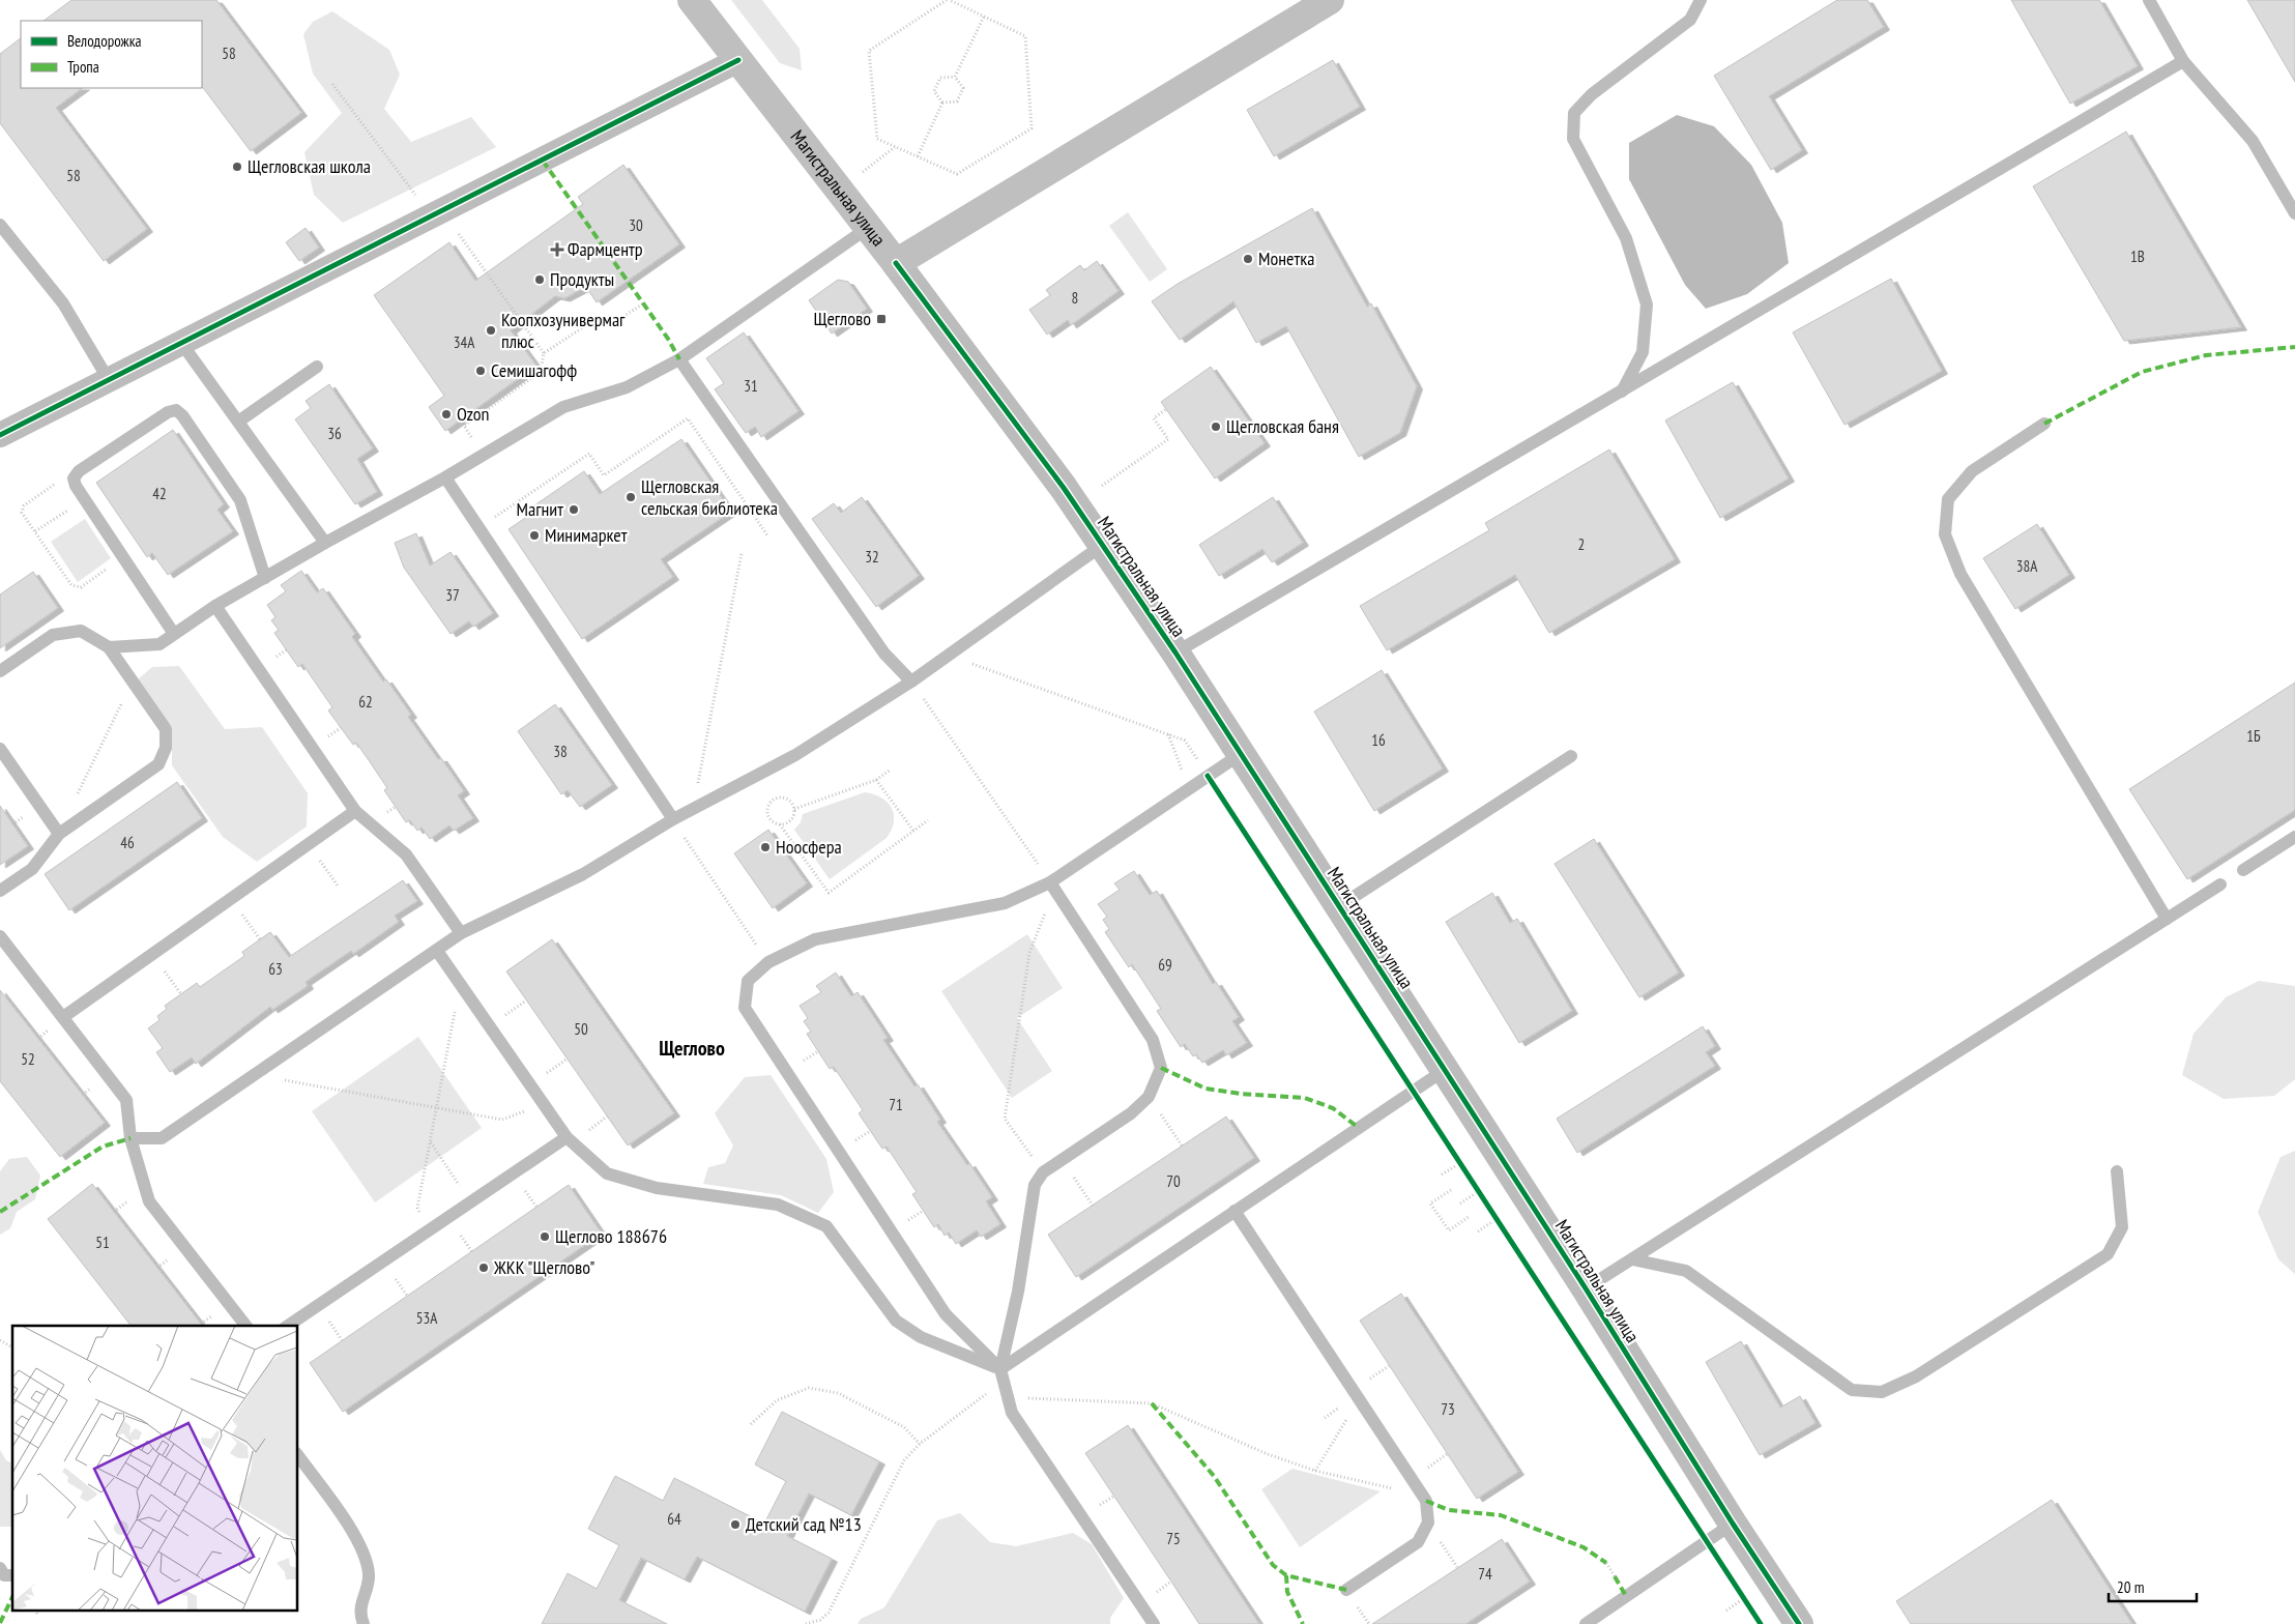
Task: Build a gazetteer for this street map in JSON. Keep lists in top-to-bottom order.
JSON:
{
  "streets": {
    "main road": ["Магистральная улица"]
  },
  "districts": ["Щеглово"],
  "places": {
    "other": [
      "Щегловская школа",
      "Монетка",
      "Продукты",
      "Коопхозунивермаг плюс",
      "Семишагофф",
      "Ozon",
      "Щегловская баня",
      "Щегловская сельская библиотека",
      "Магнит",
      "Минимаркет",
      "Ноосфера",
      "Щеглово 188676",
      "ЖКК \"Щеглово\"",
      "Детский сад №13"
    ],
    "health": ["Фармцентр"],
    "transit": ["Щеглово"]
  },
  "house_numbers": [
    "58",
    "58",
    "30",
    "1В",
    "8",
    "34А",
    "31",
    "36",
    "42",
    "2",
    "32",
    "38А",
    "37",
    "62",
    "1Б",
    "16",
    "38",
    "46",
    "69",
    "63",
    "50",
    "52",
    "71",
    "70",
    "51",
    "53А",
    "73",
    "64",
    "75",
    "74"
  ],
  "legend": ["Велодорожка", "Тропа"],
  "scale_bar": "20 m"
}
